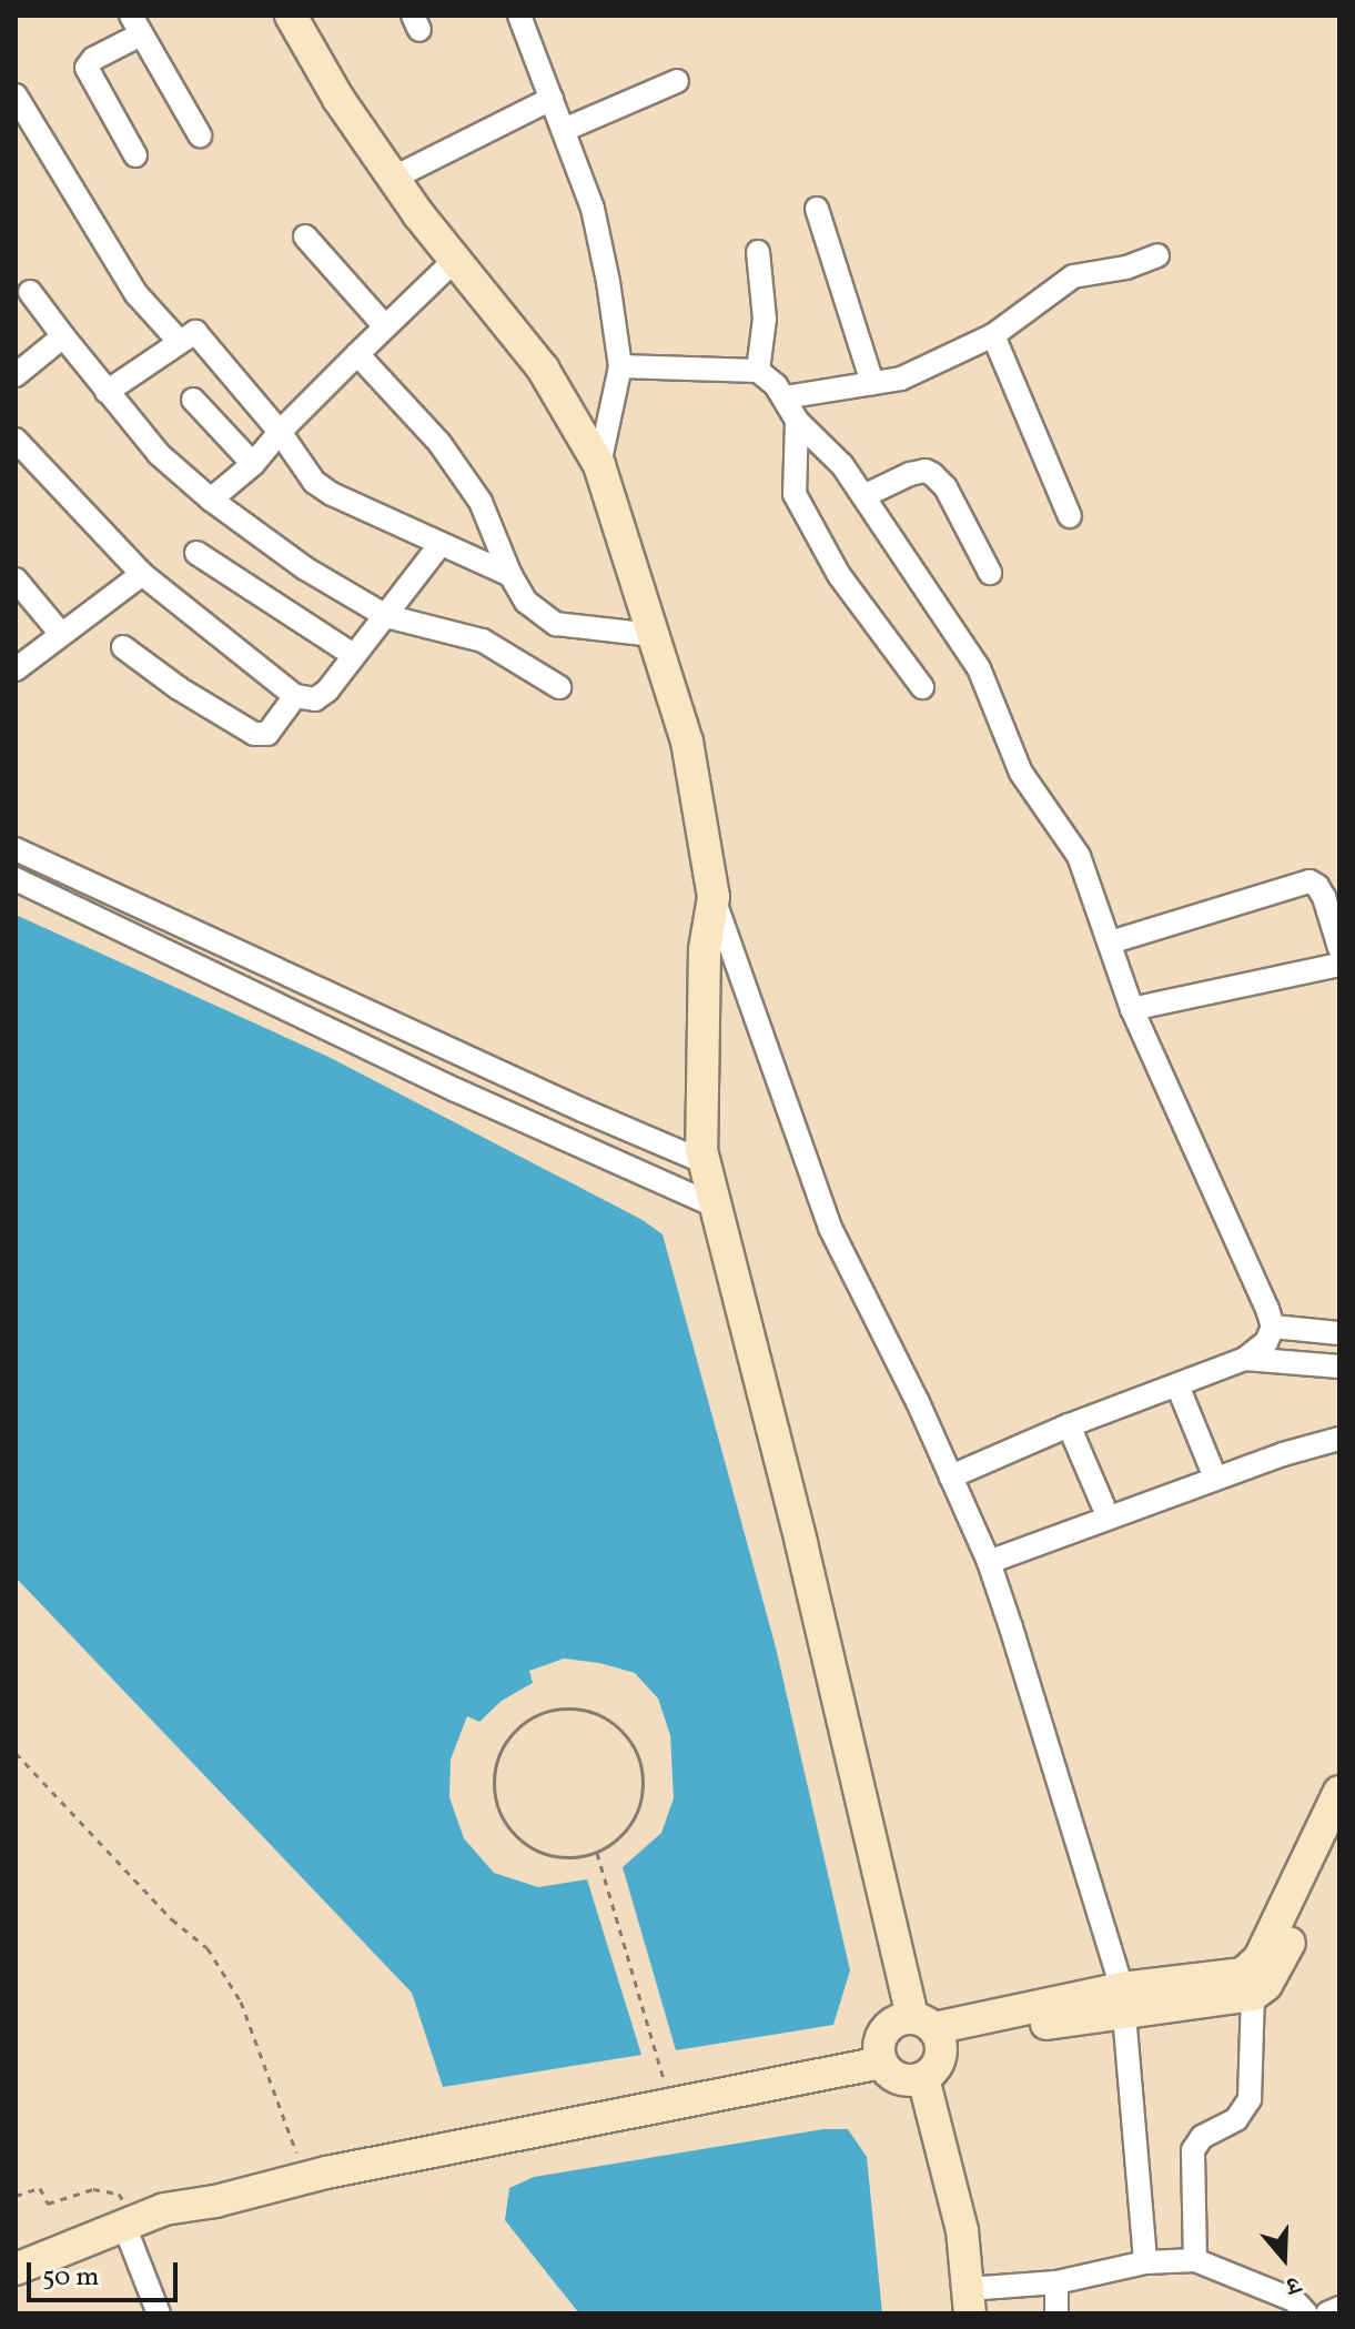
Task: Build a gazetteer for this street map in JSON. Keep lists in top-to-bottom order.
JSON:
{
  "scale_bar": "50 m",
  "north": "bottom"
}
